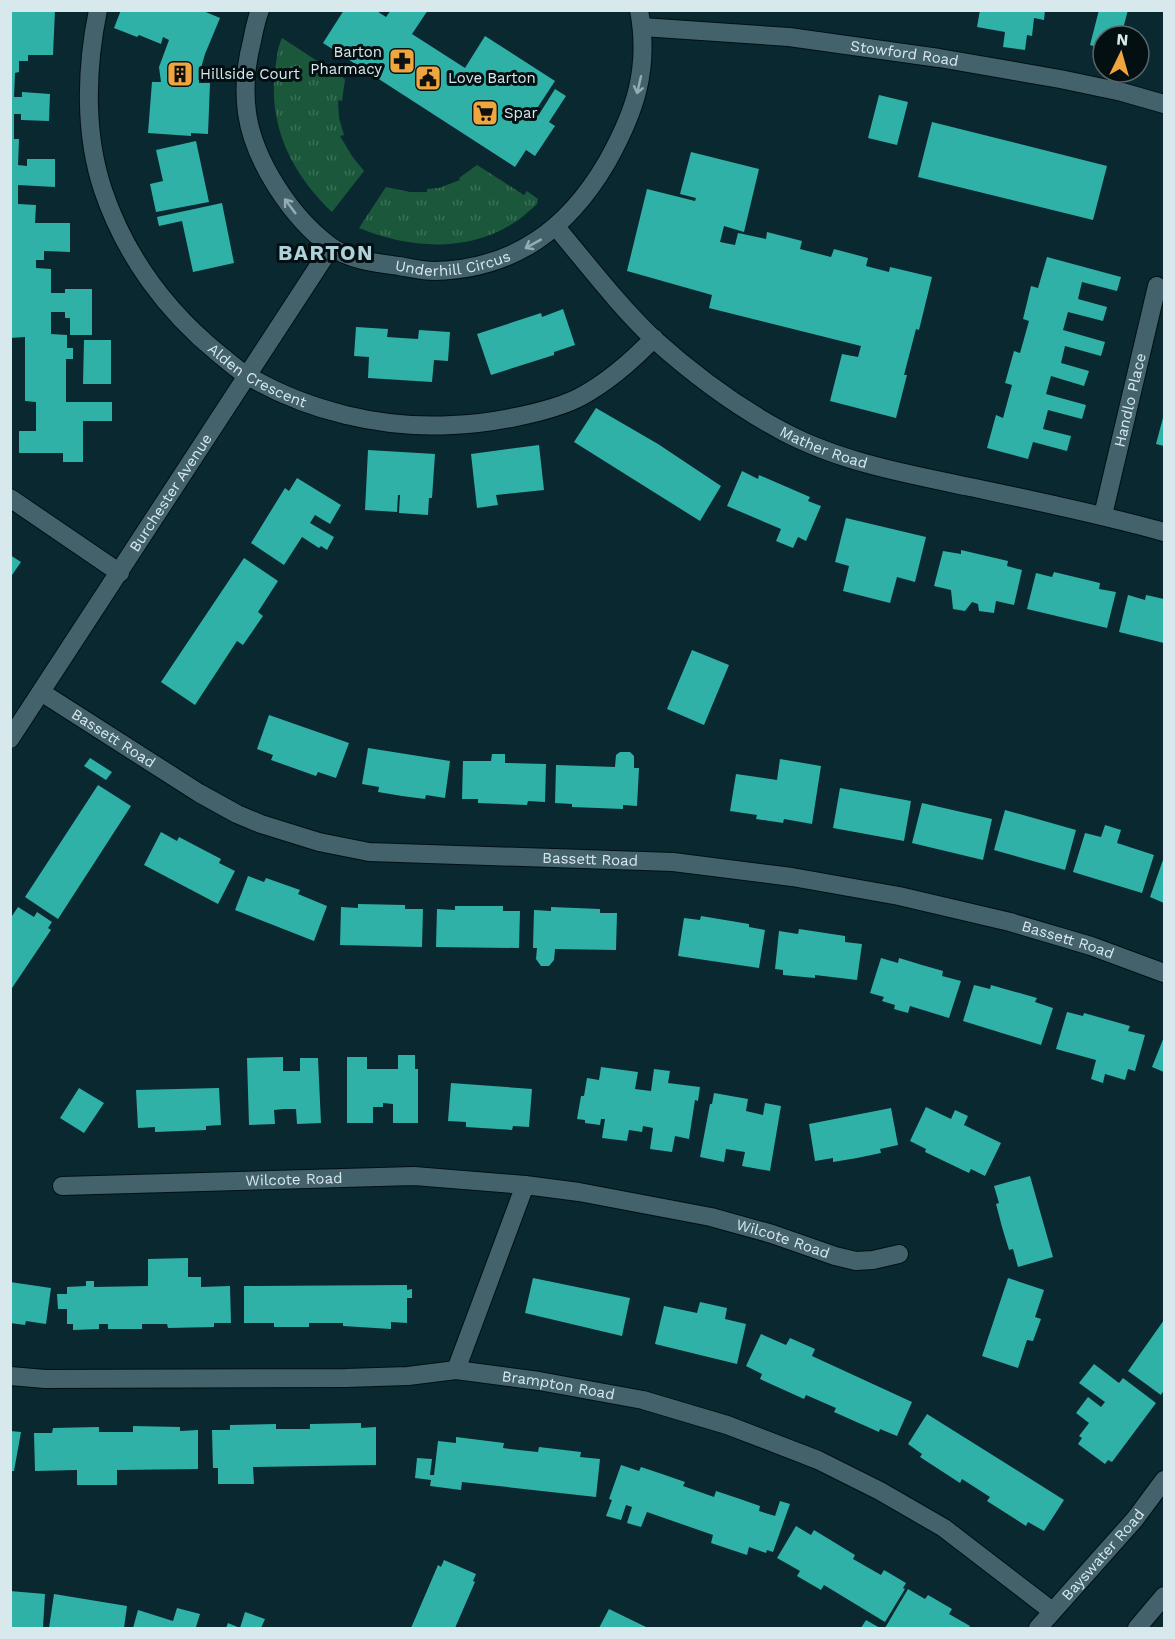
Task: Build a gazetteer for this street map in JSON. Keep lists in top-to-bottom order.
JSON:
{
  "streets": {
    "street": [
      "Stowford Road",
      "Underhill Circus",
      "Alden Crescent",
      "Handlo Place",
      "Mather Road",
      "Burchester Avenue",
      "Bassett Road",
      "Wilcote Road",
      "Brampton Road",
      "Bayswater Road"
    ]
  },
  "crossings": [
    ["Stowford Road", "Underhill Circus"],
    ["Underhill Circus", "Mather Road"],
    ["Underhill Circus", "Burchester Avenue"],
    ["Alden Crescent", "Mather Road"],
    ["Alden Crescent", "Burchester Avenue"],
    ["Handlo Place", "Mather Road"],
    ["Burchester Avenue", "Bassett Road"],
    ["Brampton Road", "Bayswater Road"]
  ],
  "districts": ["BARTON"],
  "places": {
    "pharmacy": ["Barton Pharmacy"],
    "building": ["Hillside Court"],
    "public building": ["Love Barton"],
    "supermarket": ["Spar"]
  },
  "north": "top"
}
